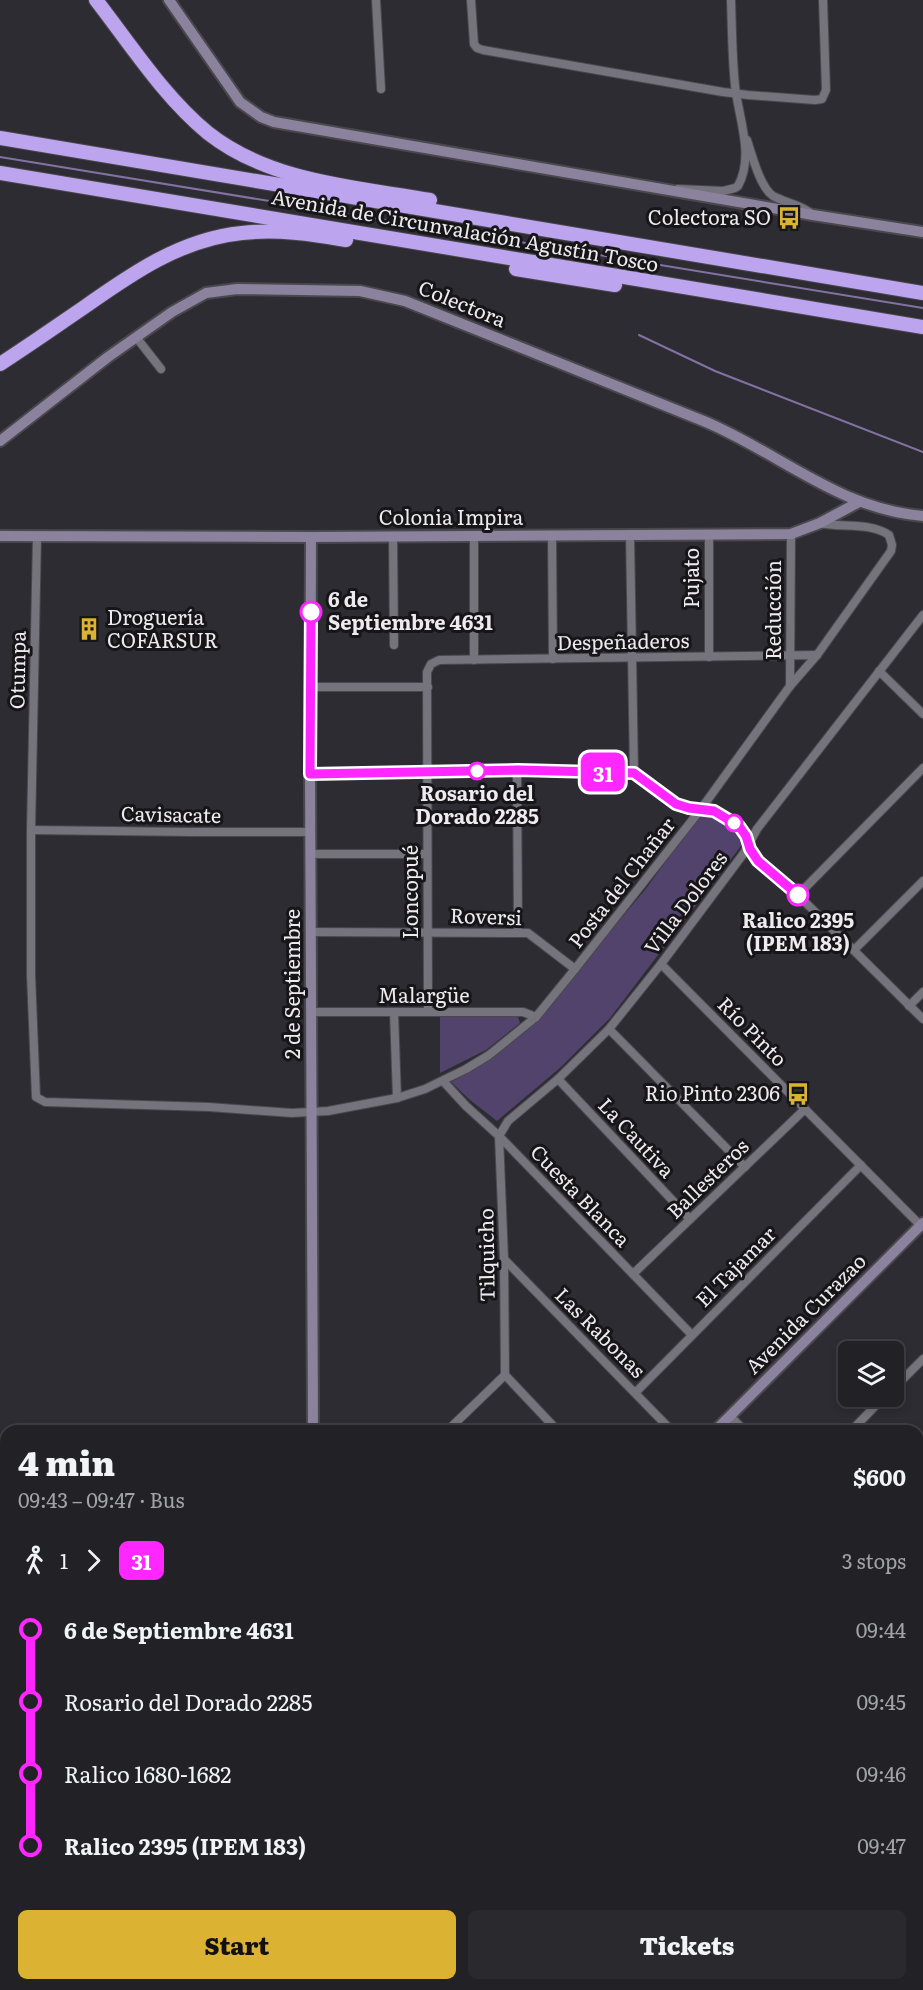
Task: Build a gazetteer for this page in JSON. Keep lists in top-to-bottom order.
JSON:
{
  "streets": {
    "highway": ["Avenida de Circunvalación Agustín Tosco"],
    "street": [
      "Colectora",
      "Colonia Impira",
      "Pujato",
      "Reducción",
      "Despeñaderos",
      "Otumpa",
      "Cavisacate",
      "Posta del Chañar",
      "Loncopué",
      "Villa Dolores",
      "Roversi",
      "2 de Septiembre",
      "Malargüe",
      "Río Pinto",
      "La Cautiva",
      "Ballesteros",
      "Cuesta Blanca",
      "Tilquicho",
      "El Tajamar",
      "Avenida Curazao",
      "Las Rabonas"
    ]
  },
  "crossings": [
    ["Colectora", "Colonia Impira"],
    ["Colonia Impira", "Pujato"],
    ["Colonia Impira", "Reducción"],
    ["Colonia Impira", "Otumpa"],
    ["Colonia Impira", "Posta del Chañar"],
    ["Colonia Impira", "2 de Septiembre"],
    ["Pujato", "Despeñaderos"],
    ["Reducción", "Despeñaderos"],
    ["Reducción", "Posta del Chañar"],
    ["Despeñaderos", "Posta del Chañar"],
    ["Despeñaderos", "Loncopué"],
    ["Otumpa", "Cavisacate"],
    ["Otumpa", "Posta del Chañar"],
    ["Cavisacate", "2 de Septiembre"],
    ["Posta del Chañar", "Roversi"],
    ["Posta del Chañar", "2 de Septiembre"],
    ["Posta del Chañar", "Malargüe"],
    ["Posta del Chañar", "Cuesta Blanca"],
    ["Loncopué", "Roversi"],
    ["Loncopué", "Malargüe"],
    ["Villa Dolores", "Río Pinto"],
    ["Villa Dolores", "La Cautiva"],
    ["Villa Dolores", "Cuesta Blanca"],
    ["Villa Dolores", "Tilquicho"],
    ["Roversi", "2 de Septiembre"],
    ["2 de Septiembre", "Malargüe"],
    ["Río Pinto", "Ballesteros"],
    ["Río Pinto", "El Tajamar"],
    ["Río Pinto", "Avenida Curazao"],
    ["La Cautiva", "Ballesteros"],
    ["Ballesteros", "Cuesta Blanca"],
    ["Cuesta Blanca", "Tilquicho"],
    ["Cuesta Blanca", "El Tajamar"],
    ["Tilquicho", "Las Rabonas"],
    ["El Tajamar", "Las Rabonas"]
  ],
  "places": {
    "bus stop": ["Colectora SO", "Rio Pinto 2306"],
    "other": ["6 de Septiembre 4631", "Rosario del Dorado 2285", "Ralico 2395 (IPEM 183)"],
    "building": ["Droguería COFARSUR"]
  },
  "lines": ["bus line 31"],
  "page": {
    "on_map": "31",
    "heading": ["4 min", "09:43 – 09:47 · Bus", "$600"],
    "legs": ["1", "31", "3 stops"],
    "list": [
      {
        "name": "6 de Septiembre 4631",
        "value": "09:44"
      },
      {
        "name": "Rosario del Dorado 2285",
        "value": "09:45"
      },
      {
        "name": "Ralico 1680-1682",
        "value": "09:46"
      },
      {
        "name": "Ralico 2395 (IPEM 183)",
        "value": "09:47"
      }
    ],
    "buttons": ["Start", "Tickets"]
  }
}
